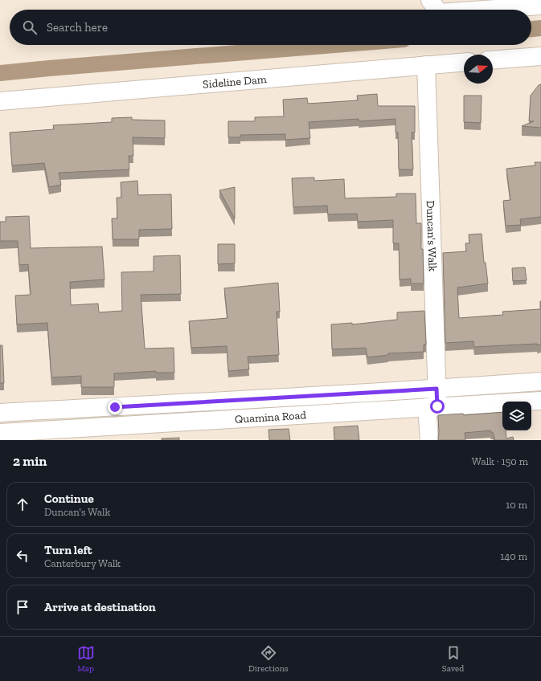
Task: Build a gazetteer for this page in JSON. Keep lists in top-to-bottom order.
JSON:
{
  "streets": {
    "street": ["Sideline Dam", "Duncan's Walk", "Quamina Road"]
  },
  "crossings": [
    ["Sideline Dam", "Duncan's Walk"],
    ["Duncan's Walk", "Quamina Road"]
  ],
  "north": "right",
  "page": {
    "search": "Search here",
    "heading": ["2 min", "Walk · 150 m"],
    "list": [
      ["Continue", "Duncan's Walk", "10 m"],
      ["Turn left", "Canterbury Walk", "140 m"],
      "Arrive at destination"
    ],
    "nav": ["Map", "Directions", "Saved"]
  }
}
